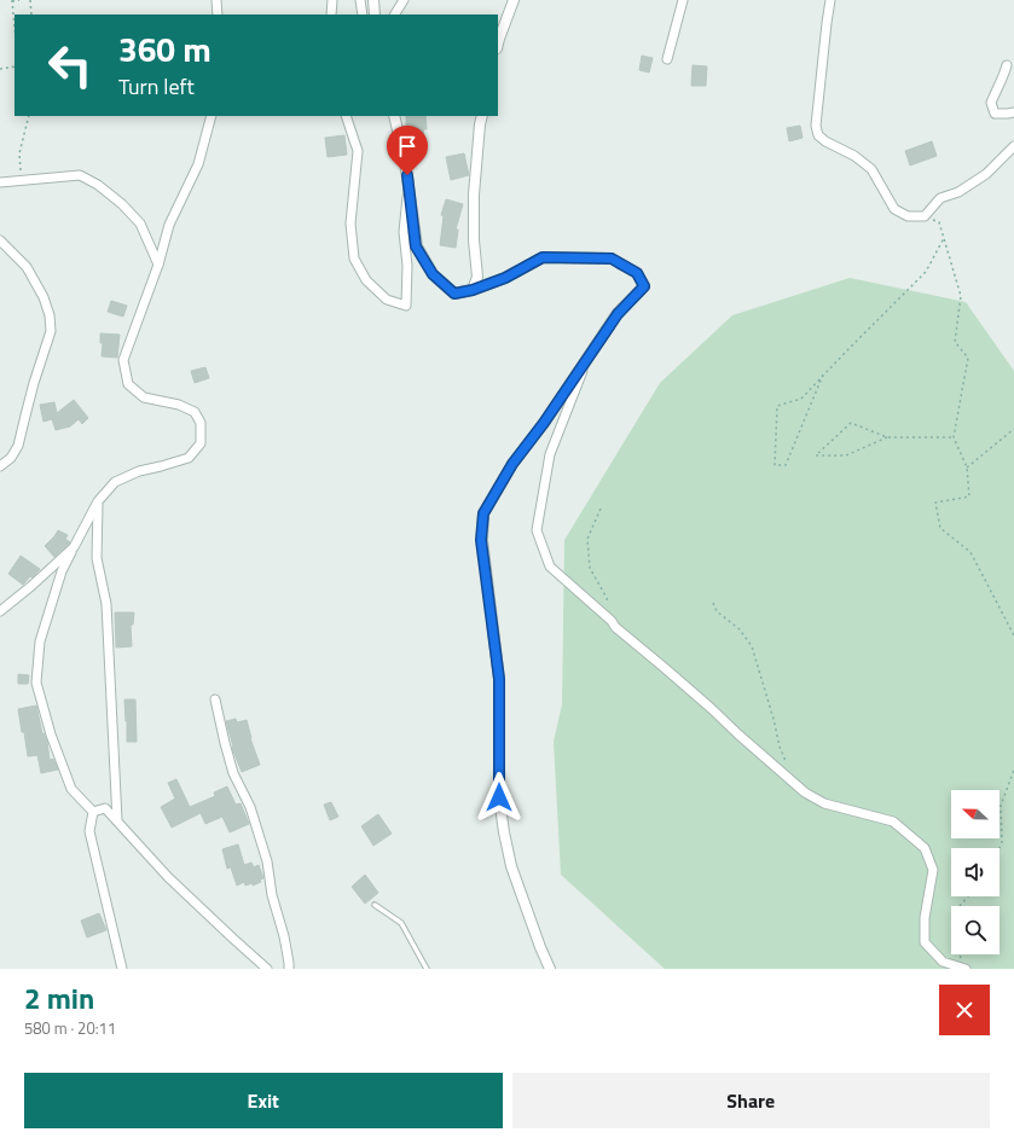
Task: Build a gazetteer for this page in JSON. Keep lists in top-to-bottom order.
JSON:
{
  "north": "left",
  "page": {
    "turn": ["360 m", "Turn left"],
    "heading": ["2 min", "580 m · 20:11"],
    "buttons": ["Exit", "Share"]
  }
}
